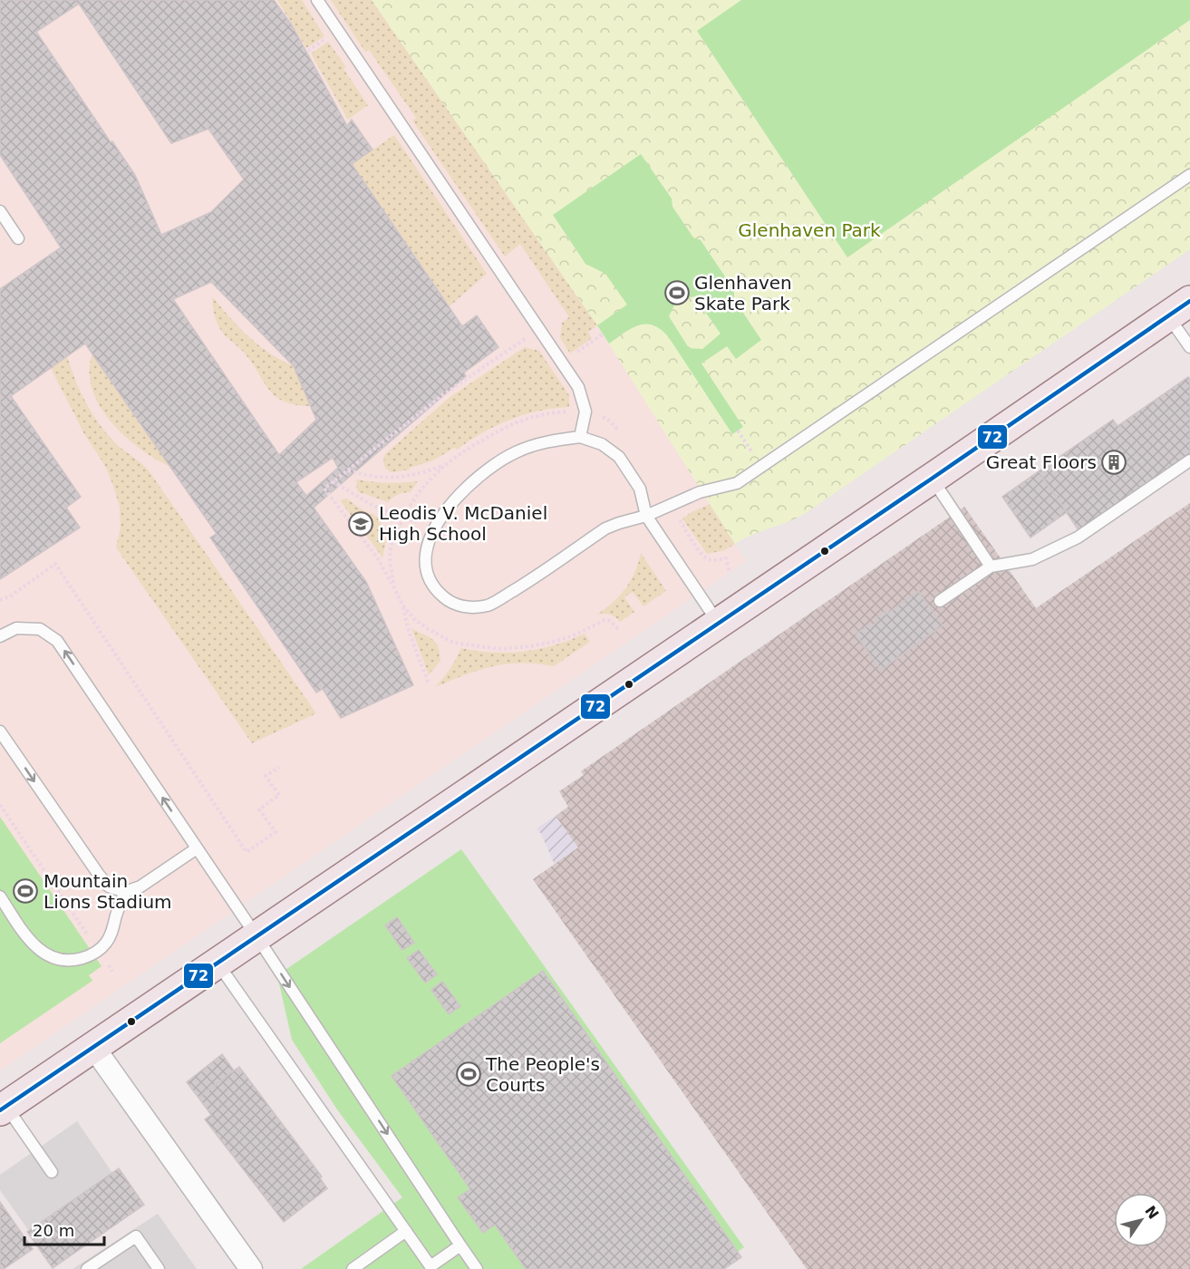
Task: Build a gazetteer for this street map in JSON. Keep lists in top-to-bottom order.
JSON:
{
  "parks": ["Glenhaven Park"],
  "places": {
    "sports": ["Glenhaven Skate Park", "Mountain Lions Stadium", "The People's Courts"],
    "building": ["Great Floors"],
    "school or university": ["Leodis V. McDaniel High School"]
  },
  "lines": ["transit line 72"],
  "scale_bar": "20 m",
  "north": "top right"
}
